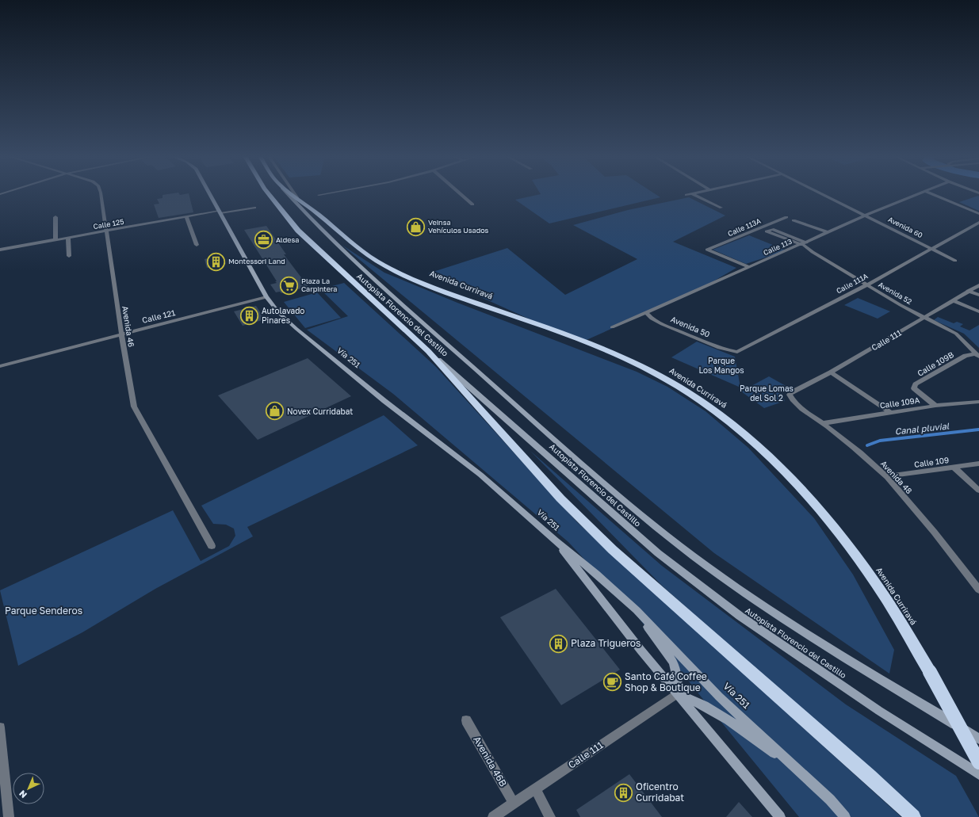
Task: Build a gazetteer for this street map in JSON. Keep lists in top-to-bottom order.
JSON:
{
  "streets": {
    "highway": ["Avenida Curriravá", "Autopista Florencio del Castillo"],
    "main road": ["Vía 251"],
    "street": [
      "Calle 125",
      "Calle 113A",
      "Avenida 60",
      "Calle 113",
      "Calle 111A",
      "Avenida 52",
      "Calle 121",
      "Avenida 46",
      "Avenida 50",
      "Calle 111",
      "Calle 109B",
      "Calle 109A",
      "Calle 109",
      "Avenida 48",
      "Avenida 46B"
    ]
  },
  "crossings": [
    ["Calle 125", "Avenida 46"],
    ["Calle 125", "Vía 251"],
    ["Calle 113A", "Calle 113"],
    ["Avenida 60", "Calle 113"],
    ["Avenida 60", "Calle 111A"],
    ["Calle 113", "Avenida 52"],
    ["Calle 113", "Avenida 50"],
    ["Calle 111A", "Avenida 52"],
    ["Calle 111A", "Avenida 50"],
    ["Avenida 52", "Calle 111"],
    ["Avenida 52", "Calle 109B"],
    ["Calle 121", "Avenida 46"],
    ["Calle 121", "Vía 251"],
    ["Calle 111", "Vía 251"],
    ["Calle 111", "Avenida 48"],
    ["Calle 111", "Avenida 46B"],
    ["Calle 109B", "Calle 109A"],
    ["Calle 109A", "Avenida 48"],
    ["Calle 109", "Avenida 48"]
  ],
  "water": ["Canal pluvial"],
  "parks": ["Parque Los Mangos", "Parque Lomas del Sol 2", "Parque Senderos"],
  "places": {
    "shop": ["Veinsa Vehículos Usados", "Novex Curridabat"],
    "office": ["Aldesa"],
    "building": [
      "Montessori Land",
      "Autolavado Pinares",
      "Plaza Trigueros",
      "Oficentro Curridabat"
    ],
    "supermarket": ["Plaza La Carpintera"],
    "cafe": ["Santo Café Coffee Shop & Boutique"]
  },
  "north": "bottom left"
}
